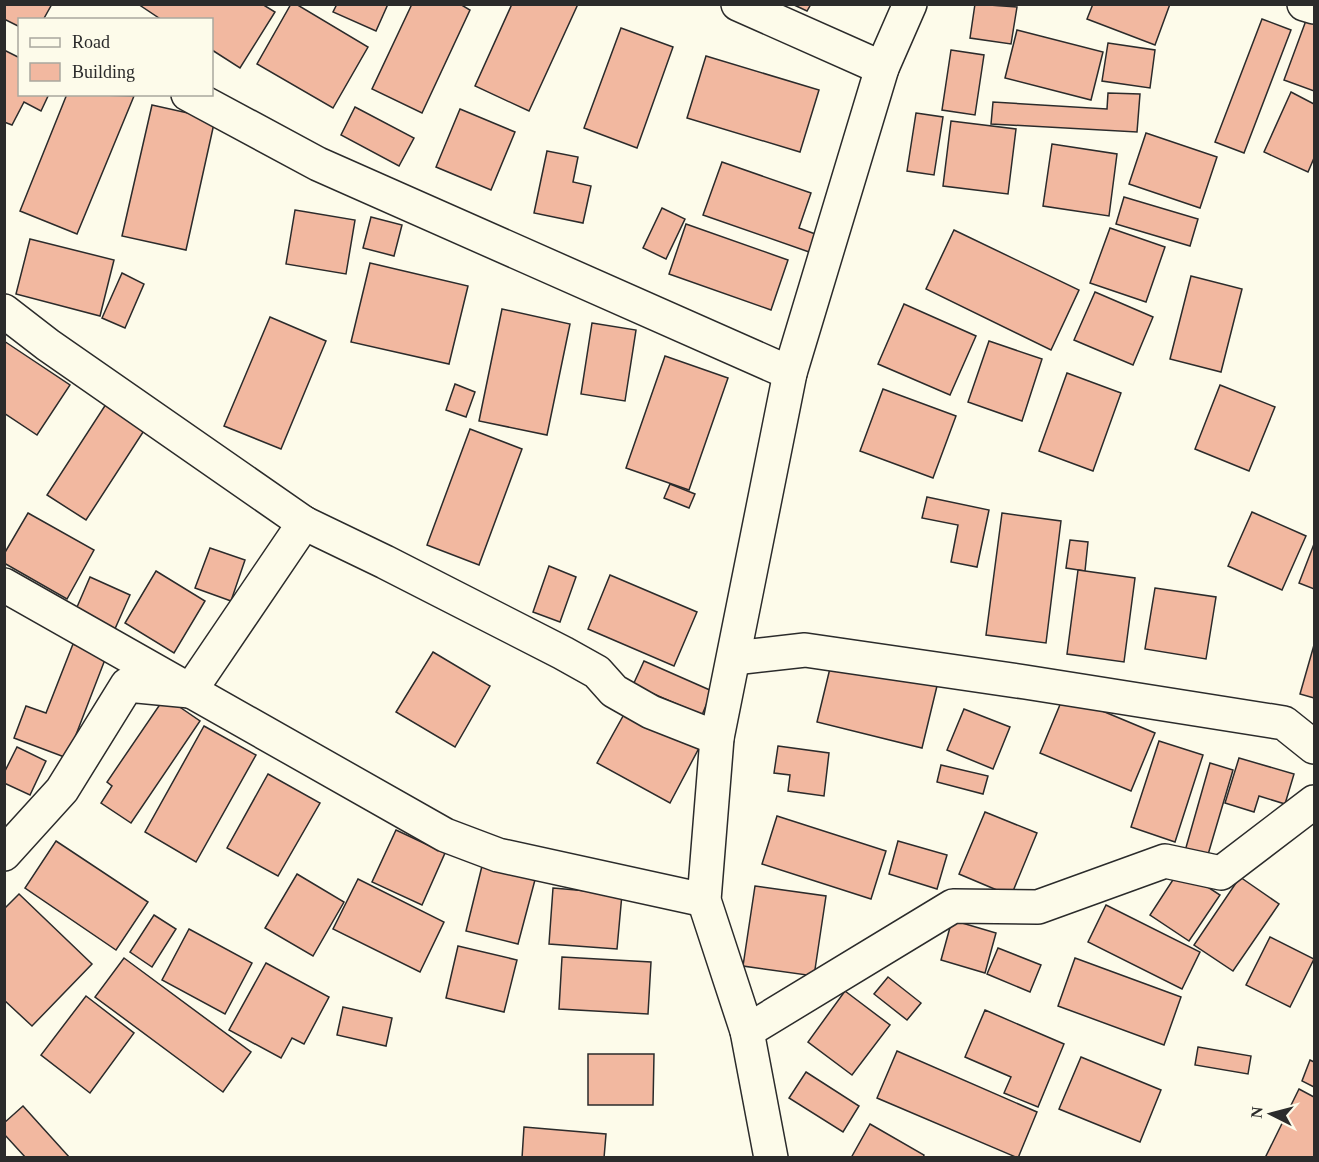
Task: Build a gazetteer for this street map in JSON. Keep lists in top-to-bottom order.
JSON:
{
  "legend": ["Road", "Building"],
  "north": "left"
}
